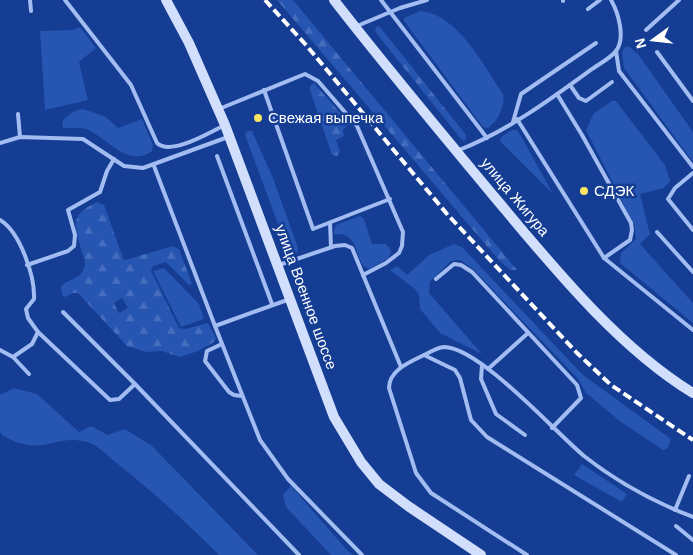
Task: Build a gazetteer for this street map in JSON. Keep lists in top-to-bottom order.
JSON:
{
  "streets": {
    "main road": ["улица Жигура", "улица Военное шоссе"]
  },
  "places": ["Свежая выпечка", "СДЭК"],
  "north": "left"
}
